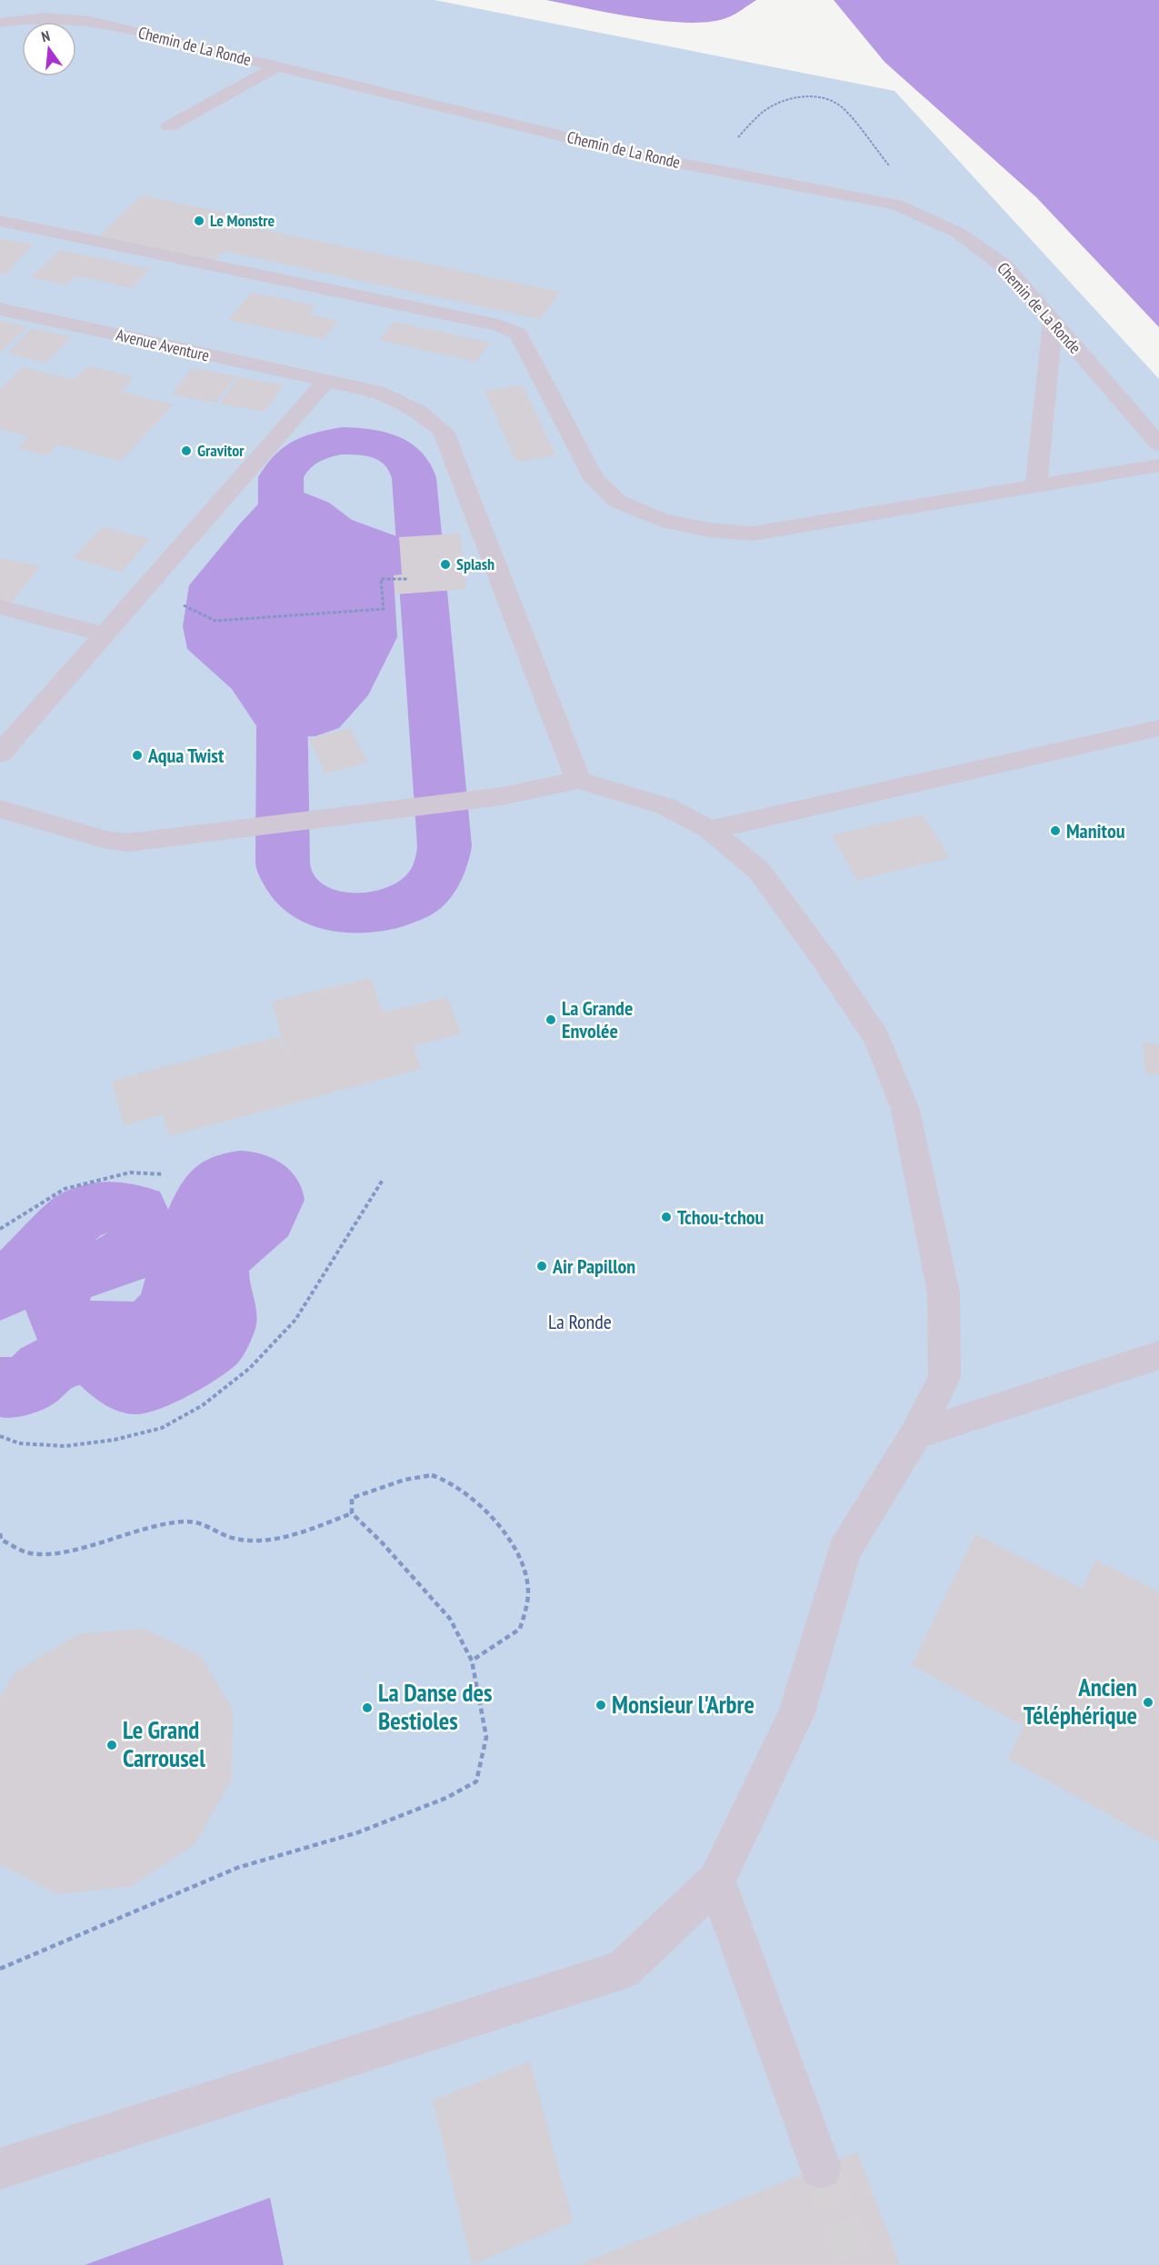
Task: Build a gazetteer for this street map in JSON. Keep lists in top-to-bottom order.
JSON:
{
  "streets": {
    "street": ["Chemin de La Ronde", "Avenue Aventure"]
  },
  "parks": ["La Ronde"],
  "places": [
    "Le Monstre",
    "Gravitor",
    "Splash",
    "Aqua Twist",
    "Manitou",
    "La Grande Envolée",
    "Tchou-tchou",
    "Air Papillon",
    "Ancien Téléphérique",
    "Monsieur l'Arbre",
    "La Danse des Bestioles",
    "Le Grand Carrousel"
  ],
  "north": "top"
}
